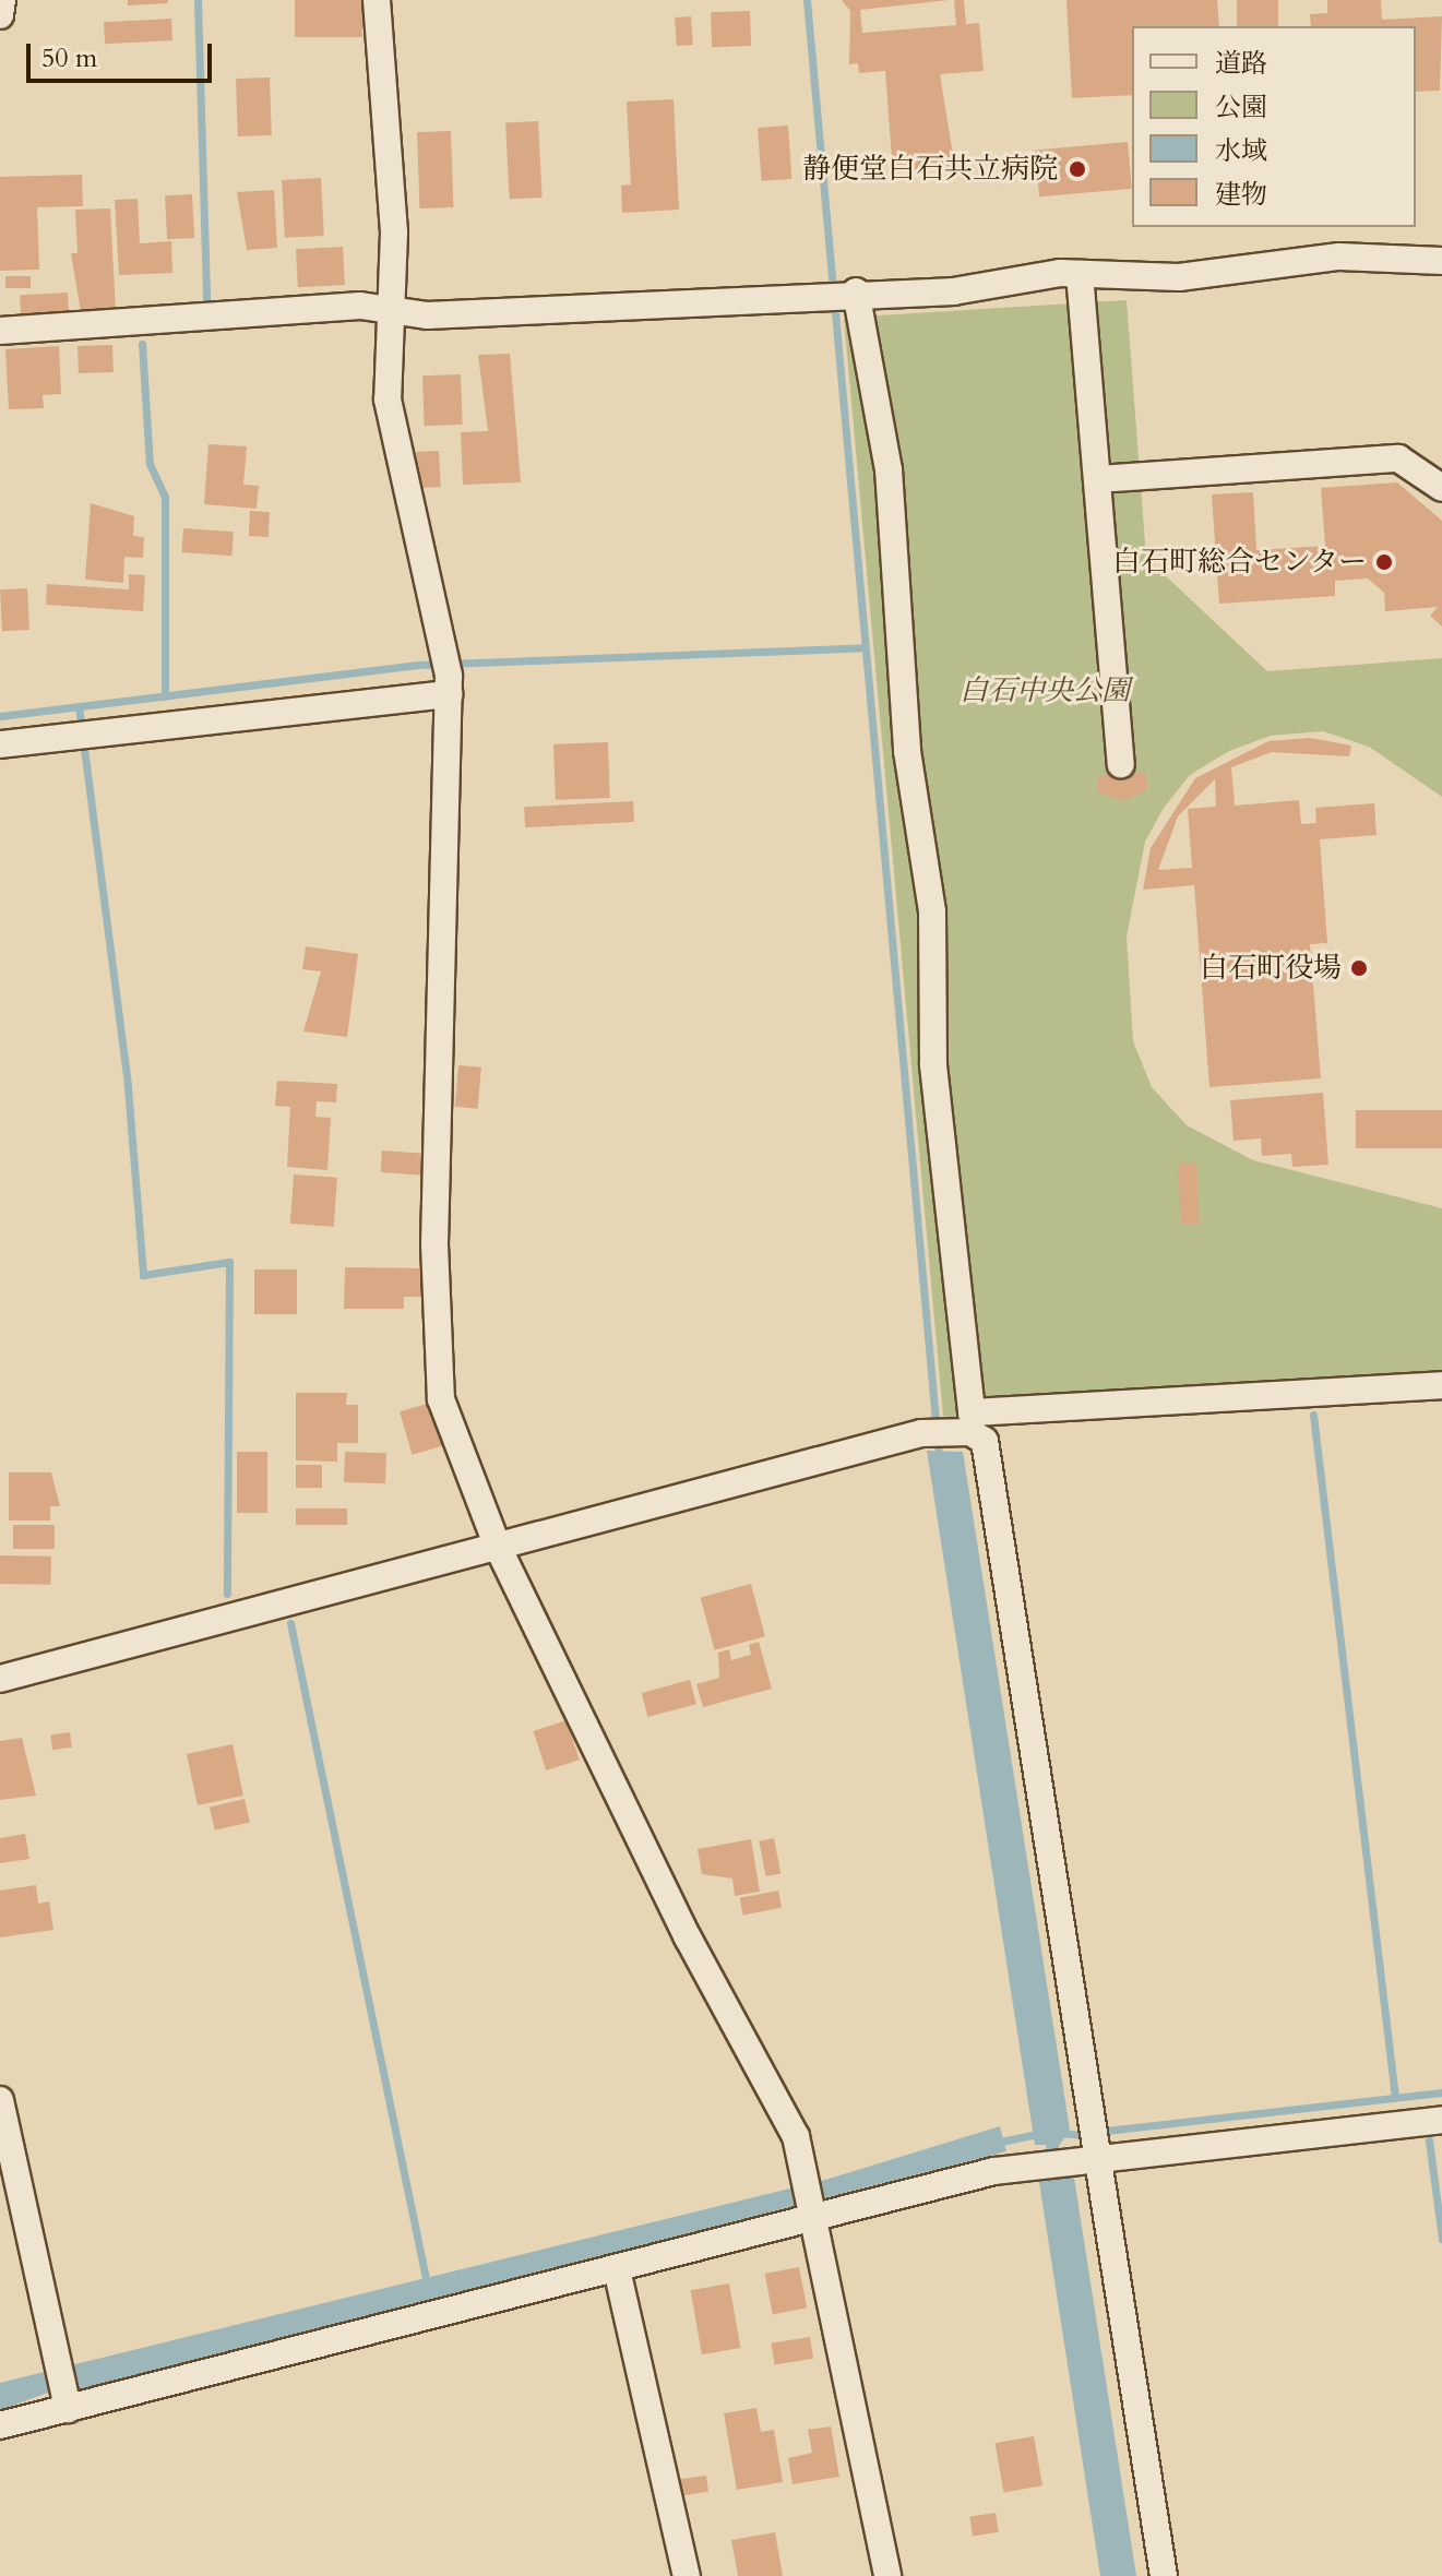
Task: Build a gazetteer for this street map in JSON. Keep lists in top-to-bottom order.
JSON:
{
  "parks": ["白石中央公園"],
  "places": ["静便堂白石共立病院", "白石町総合センター", "白石町役場"],
  "legend": [
    "道路",
    "公園",
    "水域",
    "建物"
  ],
  "scale_bar": "50 m"
}
